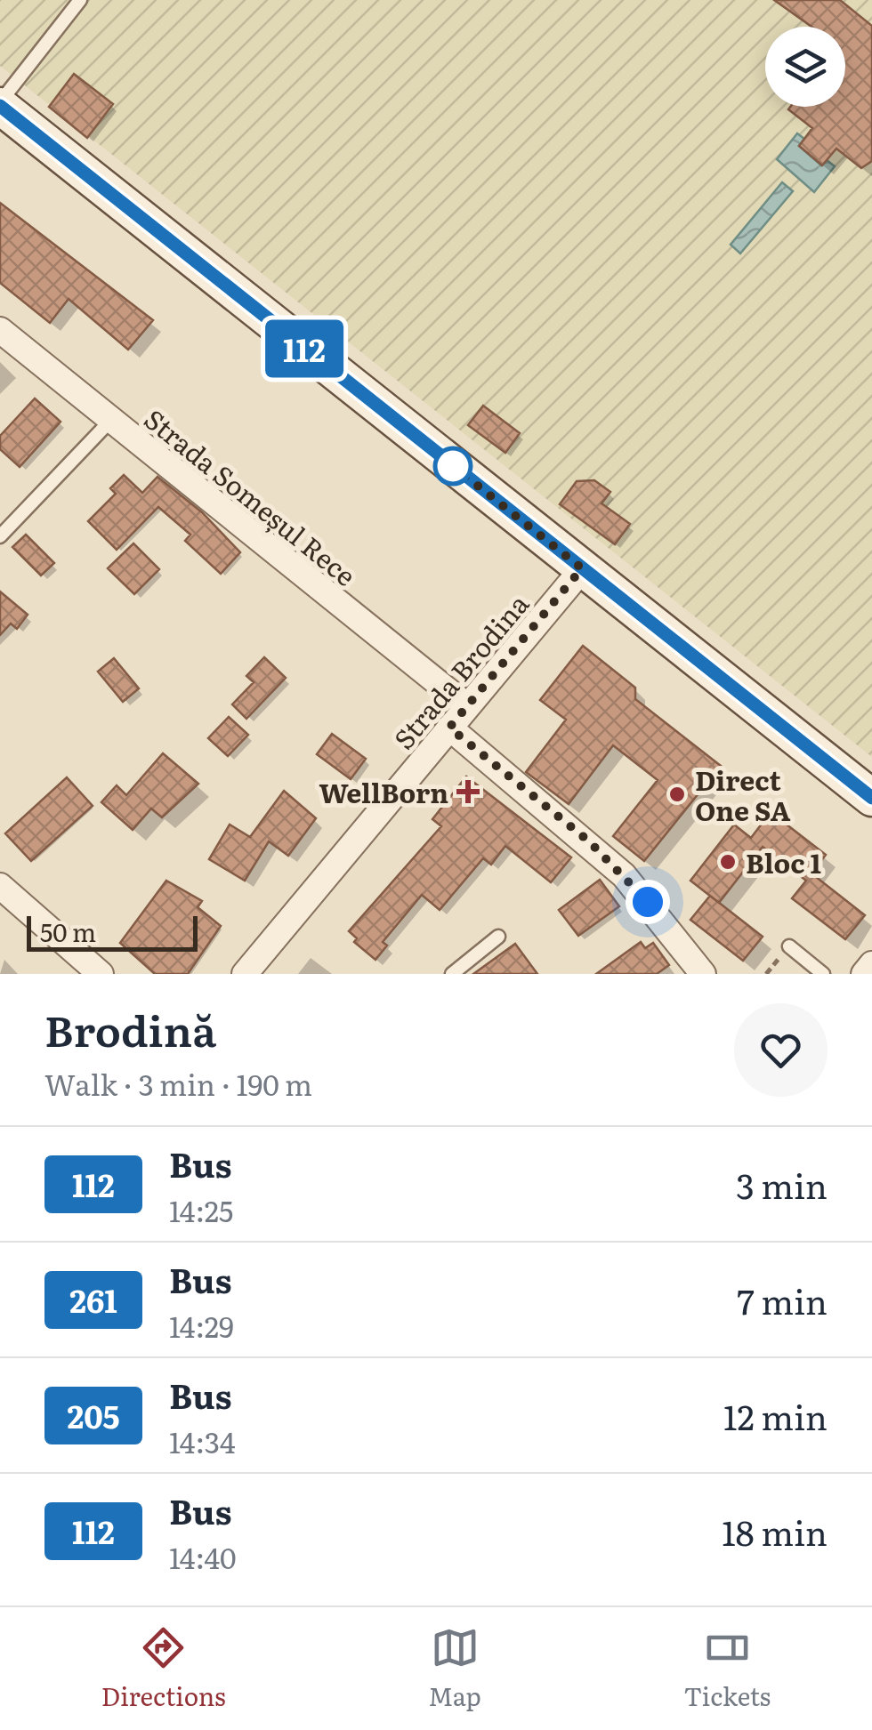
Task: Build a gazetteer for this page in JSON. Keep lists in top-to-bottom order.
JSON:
{
  "streets": {
    "street": ["Strada Someșul Rece", "Strada Brodina"]
  },
  "crossings": [
    ["Strada Someșul Rece", "Strada Brodina"]
  ],
  "places": {
    "health": ["WellBorn"],
    "other": ["Direct One SA", "Bloc 1"]
  },
  "lines": ["bus line 112"],
  "scale_bar": "50 m",
  "page": {
    "on_map": "112",
    "scale": "50 m",
    "heading": ["Brodină", "Walk · 3 min · 190 m"],
    "list": [
      {
        "mark": "112",
        "name": "Bus",
        "note": "14:25",
        "value": "3 min"
      },
      {
        "mark": "261",
        "name": "Bus",
        "note": "14:29",
        "value": "7 min"
      },
      {
        "mark": "205",
        "name": "Bus",
        "note": "14:34",
        "value": "12 min"
      },
      {
        "mark": "112",
        "name": "Bus",
        "note": "14:40",
        "value": "18 min"
      }
    ],
    "tabs": ["Directions", "Map", "Tickets"]
  }
}
